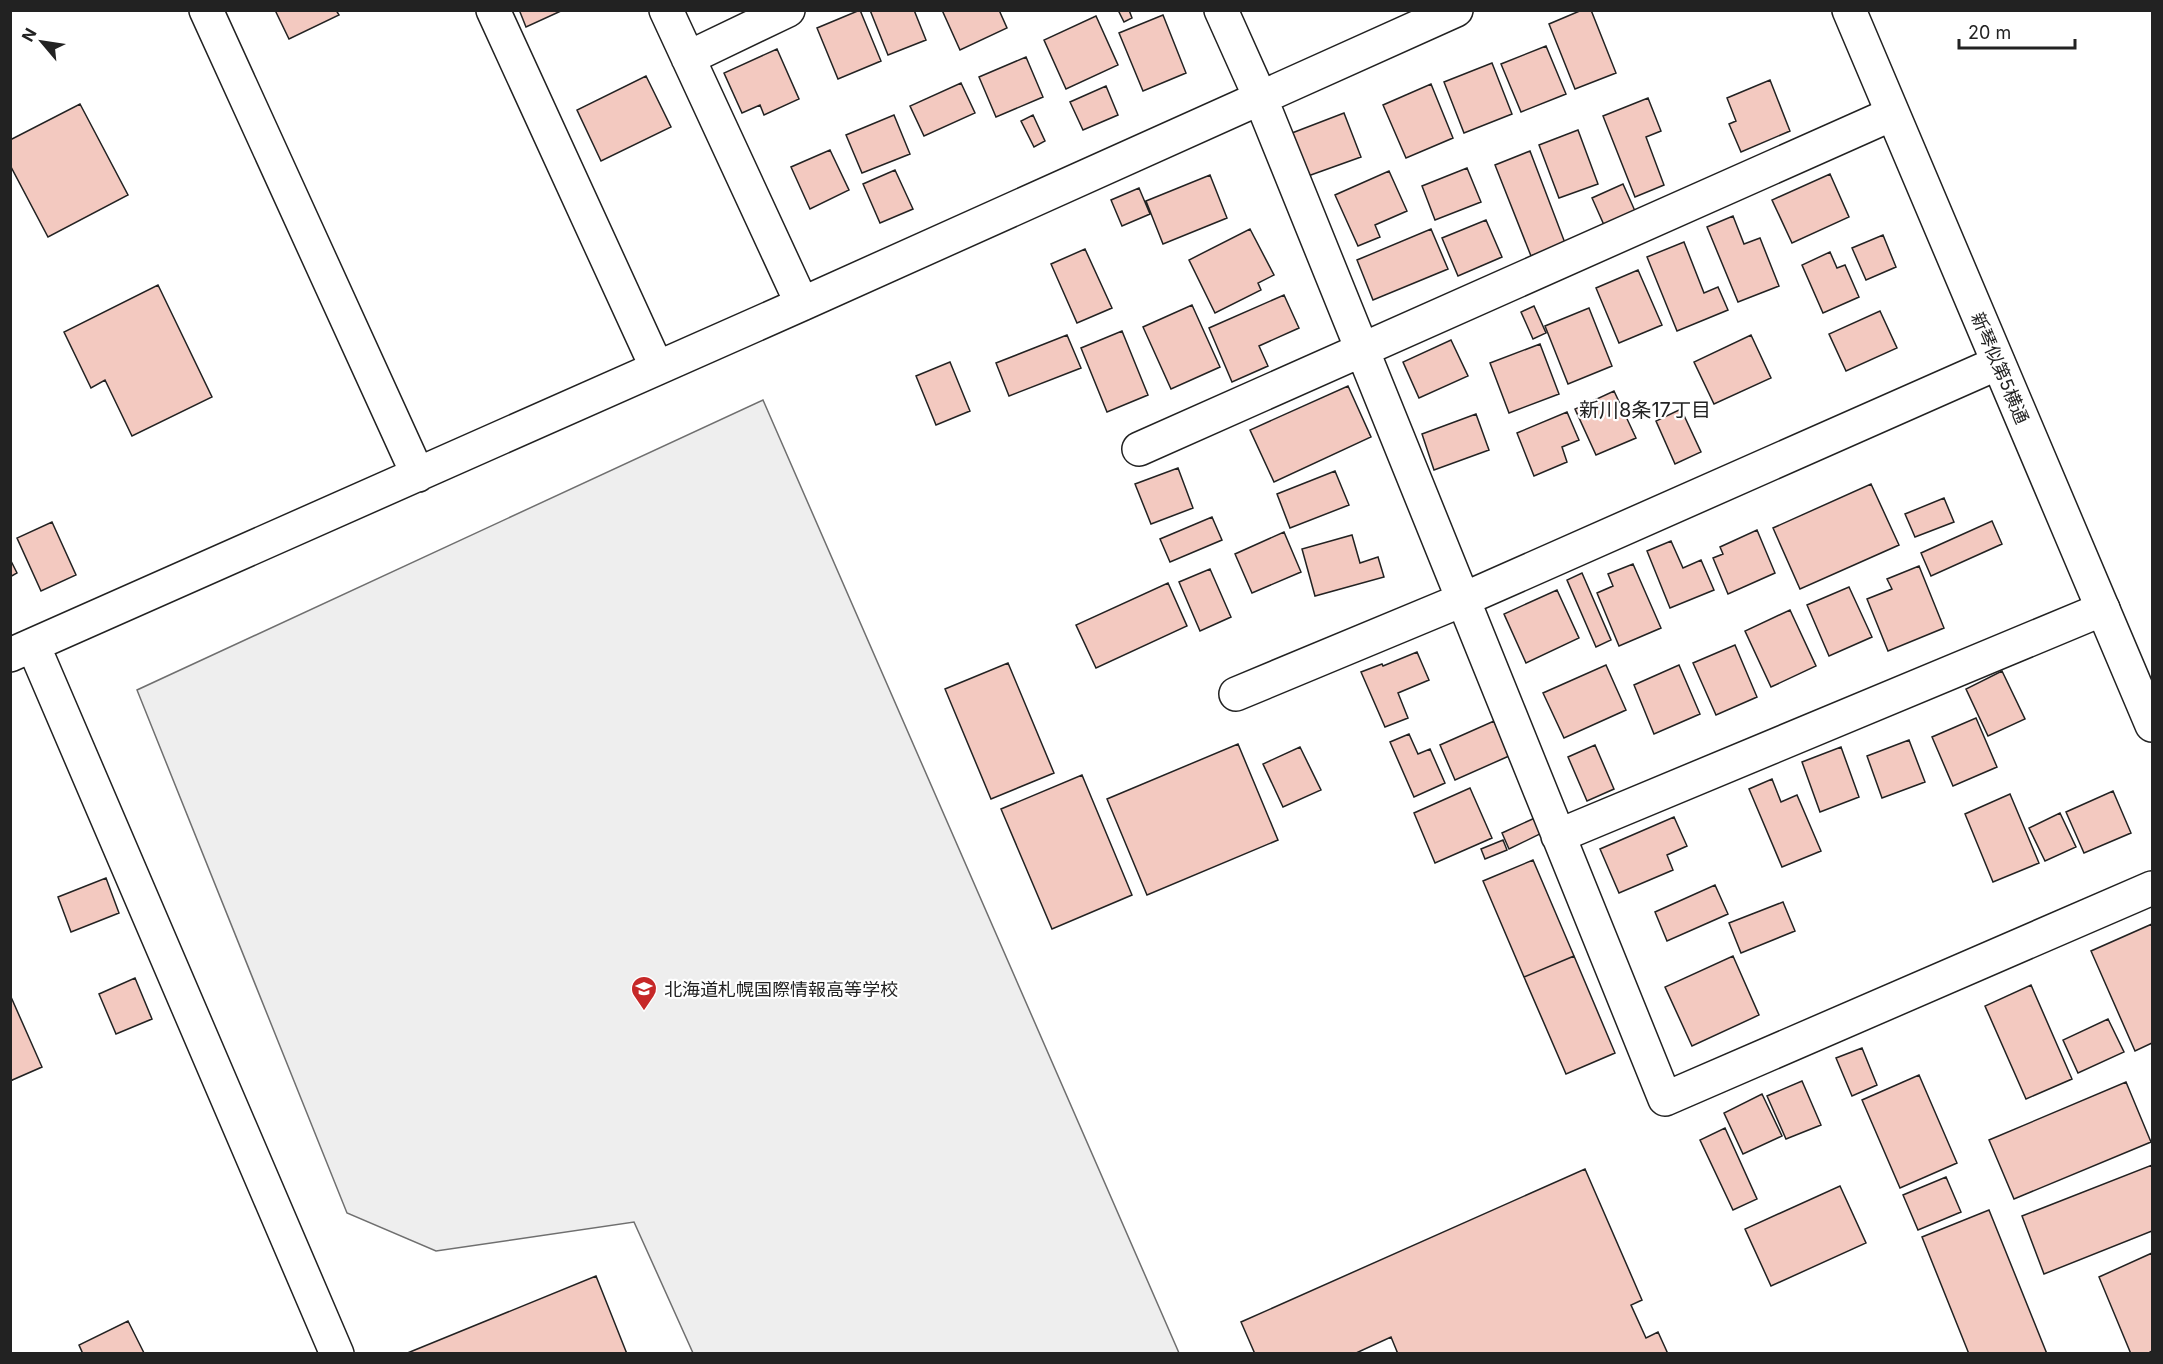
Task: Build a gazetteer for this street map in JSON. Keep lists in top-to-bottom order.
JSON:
{
  "streets": {
    "street": ["新琴似第5横通"]
  },
  "districts": ["新川8条17丁目"],
  "places": {
    "school or university": ["北海道札幌国際情報高等学校"]
  },
  "scale_bar": "20 m",
  "north": "top left"
}
